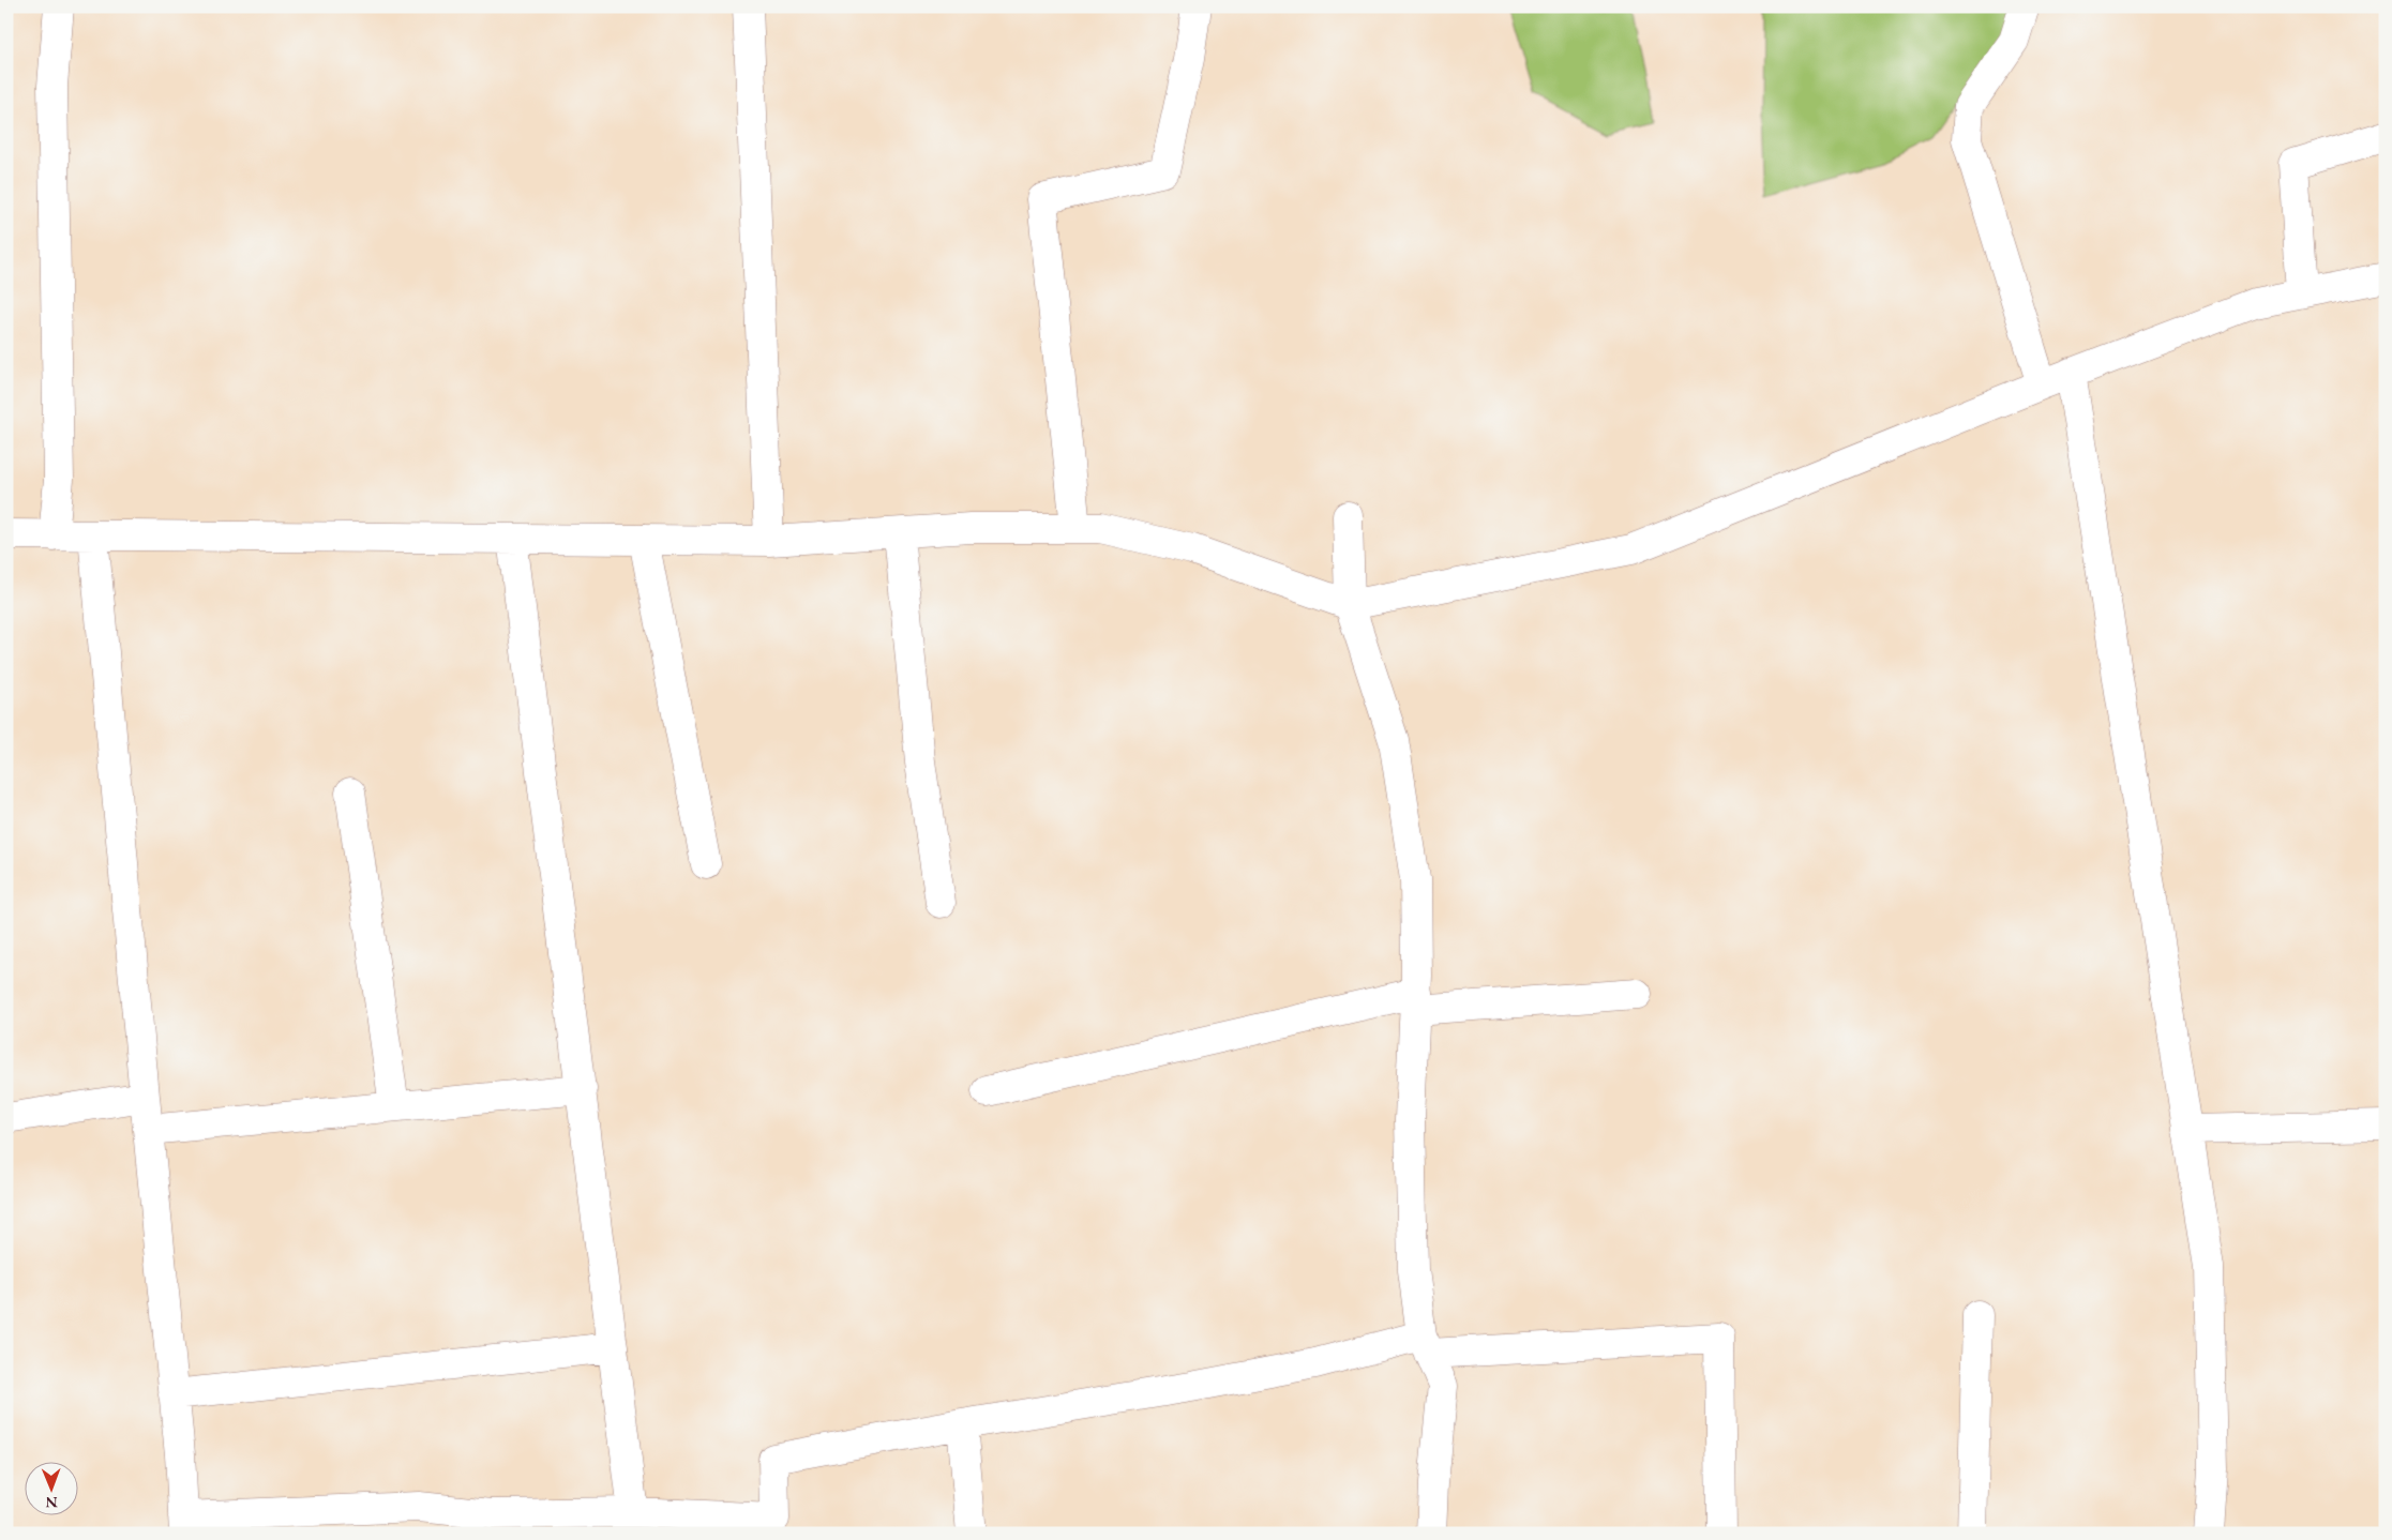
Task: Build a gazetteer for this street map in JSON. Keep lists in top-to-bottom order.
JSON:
{
  "north": "bottom"
}
